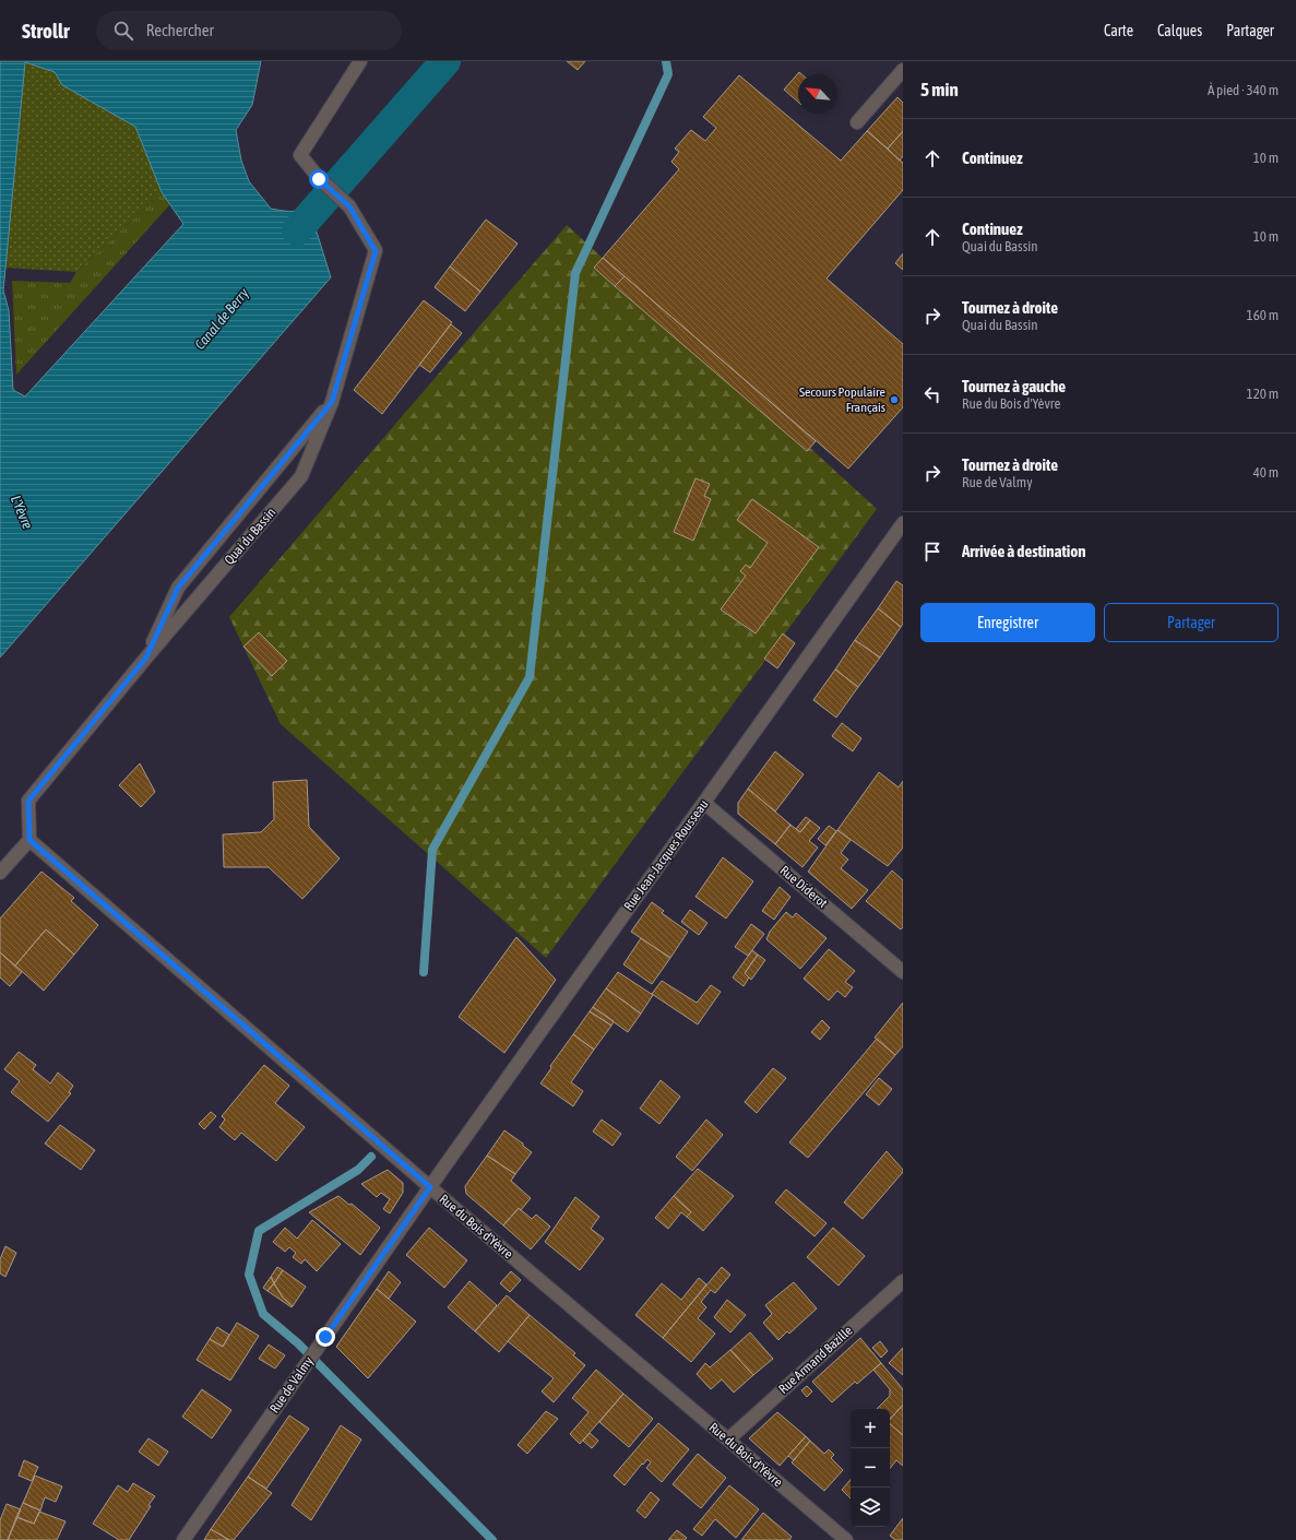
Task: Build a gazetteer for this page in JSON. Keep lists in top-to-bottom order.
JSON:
{
  "streets": {
    "street": [
      "Quai du Bassin",
      "Rue Jean-Jacques Rousseau",
      "Rue Diderot",
      "Rue du Bois d'Yèvre",
      "Rue Armand Bazille",
      "Rue de Valmy"
    ]
  },
  "crossings": [
    ["Quai du Bassin", "Rue du Bois d'Yèvre"],
    ["Rue Jean-Jacques Rousseau", "Rue Diderot"],
    ["Rue Jean-Jacques Rousseau", "Rue du Bois d'Yèvre"],
    ["Rue Jean-Jacques Rousseau", "Rue de Valmy"],
    ["Rue du Bois d'Yèvre", "Rue Armand Bazille"],
    ["Rue du Bois d'Yèvre", "Rue de Valmy"]
  ],
  "water": ["Canal de Berry", "L'Yèvre"],
  "places": ["Secours Populaire Français"],
  "north": "top left",
  "page": {
    "header": "Strollr",
    "search": "Rechercher",
    "nav": ["Carte", "Calques", "Partager"],
    "heading": ["5 min", "À pied · 340 m"],
    "list": [
      ["Continuez", "10 m"],
      ["Continuez", "Quai du Bassin", "10 m"],
      ["Tournez à droite", "Quai du Bassin", "160 m"],
      ["Tournez à gauche", "Rue du Bois d'Yèvre", "120 m"],
      ["Tournez à droite", "Rue de Valmy", "40 m"],
      "Arrivée à destination"
    ],
    "buttons": ["Enregistrer", "Partager"],
    "map_buttons": ["+", "−"]
  }
}
